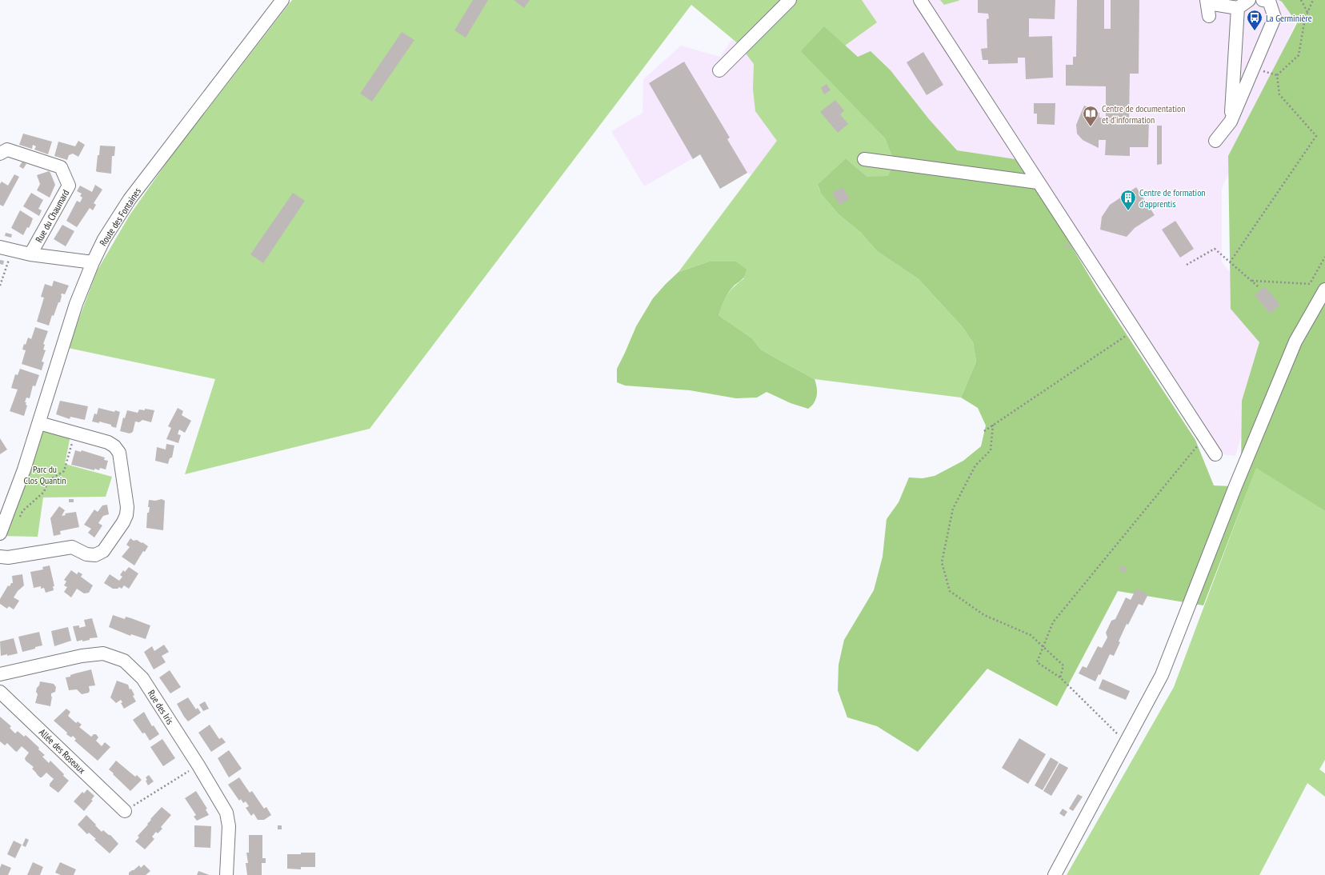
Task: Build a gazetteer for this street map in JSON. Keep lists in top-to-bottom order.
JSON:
{
  "streets": {
    "street": [
      "Rue du Chaumard",
      "Route des Fontaines",
      "Rue des Iris",
      "Allée des Roseaux"
    ]
  },
  "parks": ["Parc du Clos Quantin"],
  "places": {
    "bus stop": ["La Germinière"],
    "library": ["Centre de documentation et d’information"],
    "building": ["Centre de formation d'apprentis"]
  }
}
